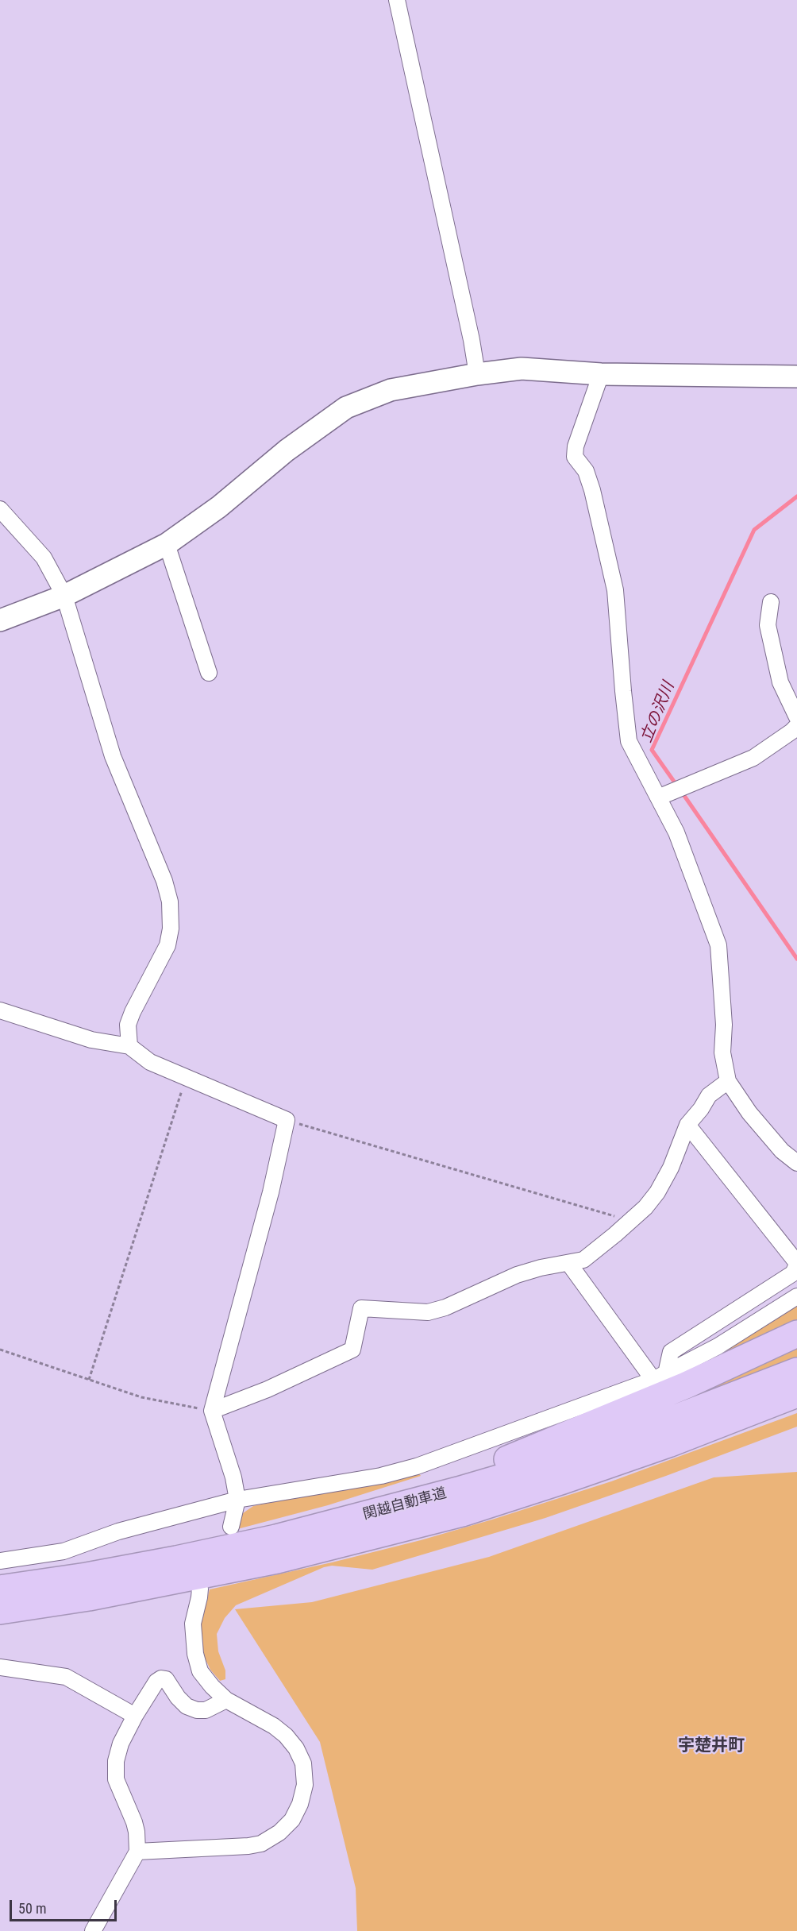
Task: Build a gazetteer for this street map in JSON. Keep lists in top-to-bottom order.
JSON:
{
  "streets": {
    "highway": ["関越自動車道"]
  },
  "districts": ["宇楚井町"],
  "water": ["立の沢川"],
  "scale_bar": "50 m"
}
